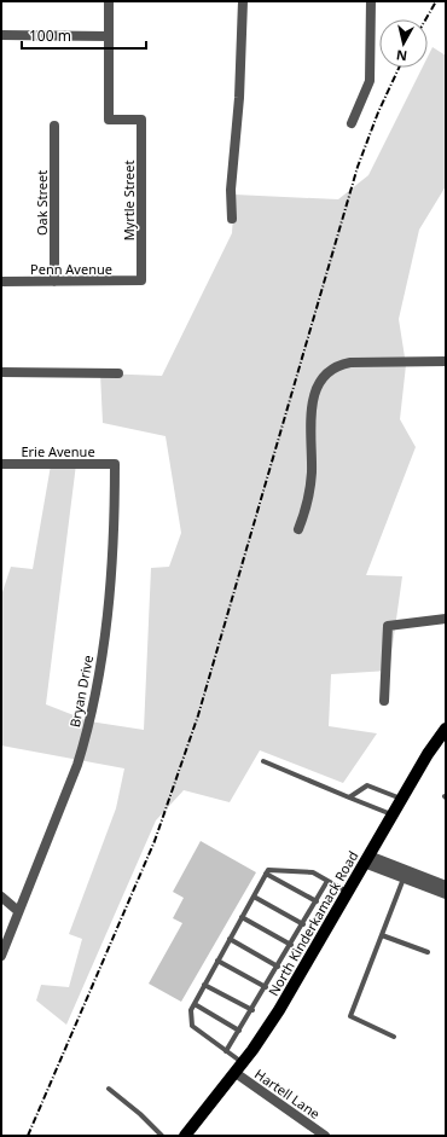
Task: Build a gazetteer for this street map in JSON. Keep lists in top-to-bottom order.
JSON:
{
  "streets": {
    "main road": ["North Kinderkamack Road"],
    "street": [
      "Myrtle Street",
      "Oak Street",
      "Penn Avenue",
      "Erie Avenue",
      "Bryan Drive",
      "Hartell Lane"
    ]
  },
  "crossings": [
    ["Myrtle Street", "Penn Avenue"],
    ["Oak Street", "Penn Avenue"],
    ["Erie Avenue", "Bryan Drive"],
    ["North Kinderkamack Road", "Hartell Lane"]
  ],
  "scale_bar": "100 m",
  "north": "bottom"
}
